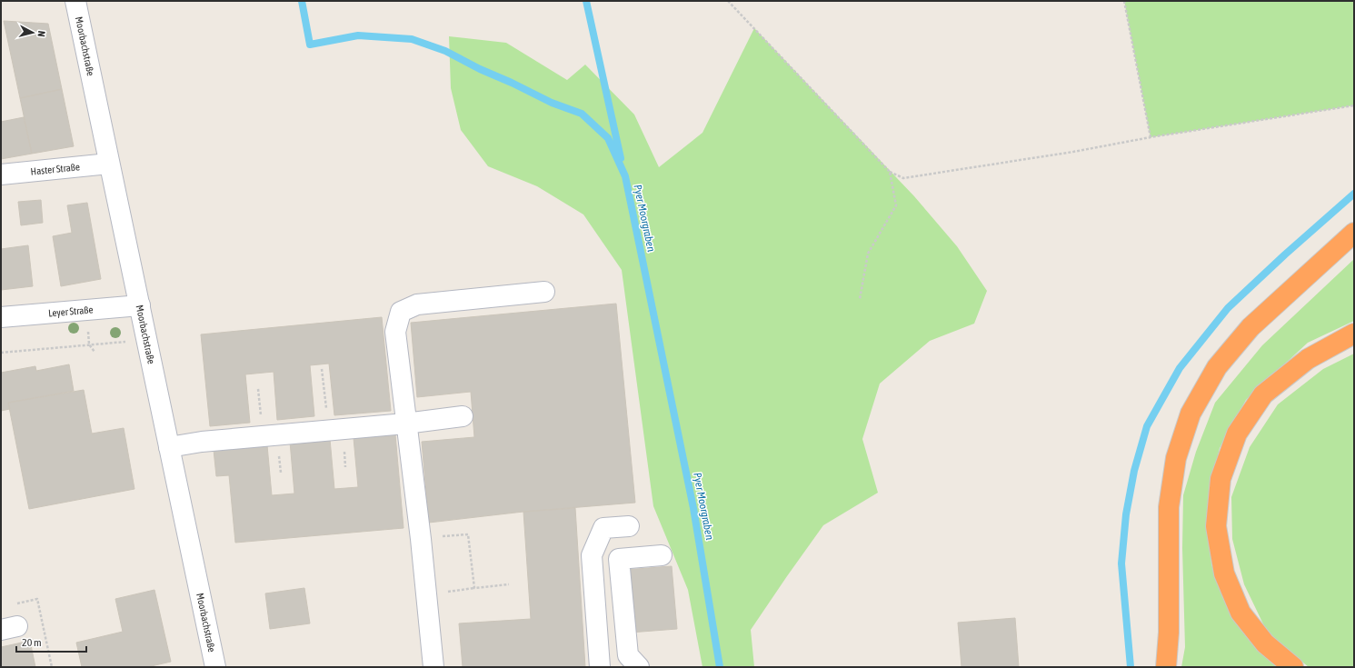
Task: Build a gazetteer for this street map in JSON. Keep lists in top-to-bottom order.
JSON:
{
  "streets": {
    "street": ["Moorbachstraße", "Haster Straße", "Leyer Straße"]
  },
  "crossings": [
    ["Moorbachstraße", "Haster Straße"],
    ["Moorbachstraße", "Leyer Straße"]
  ],
  "water": ["Pyer Moorgraben"],
  "scale_bar": "20 m",
  "north": "right"
}
